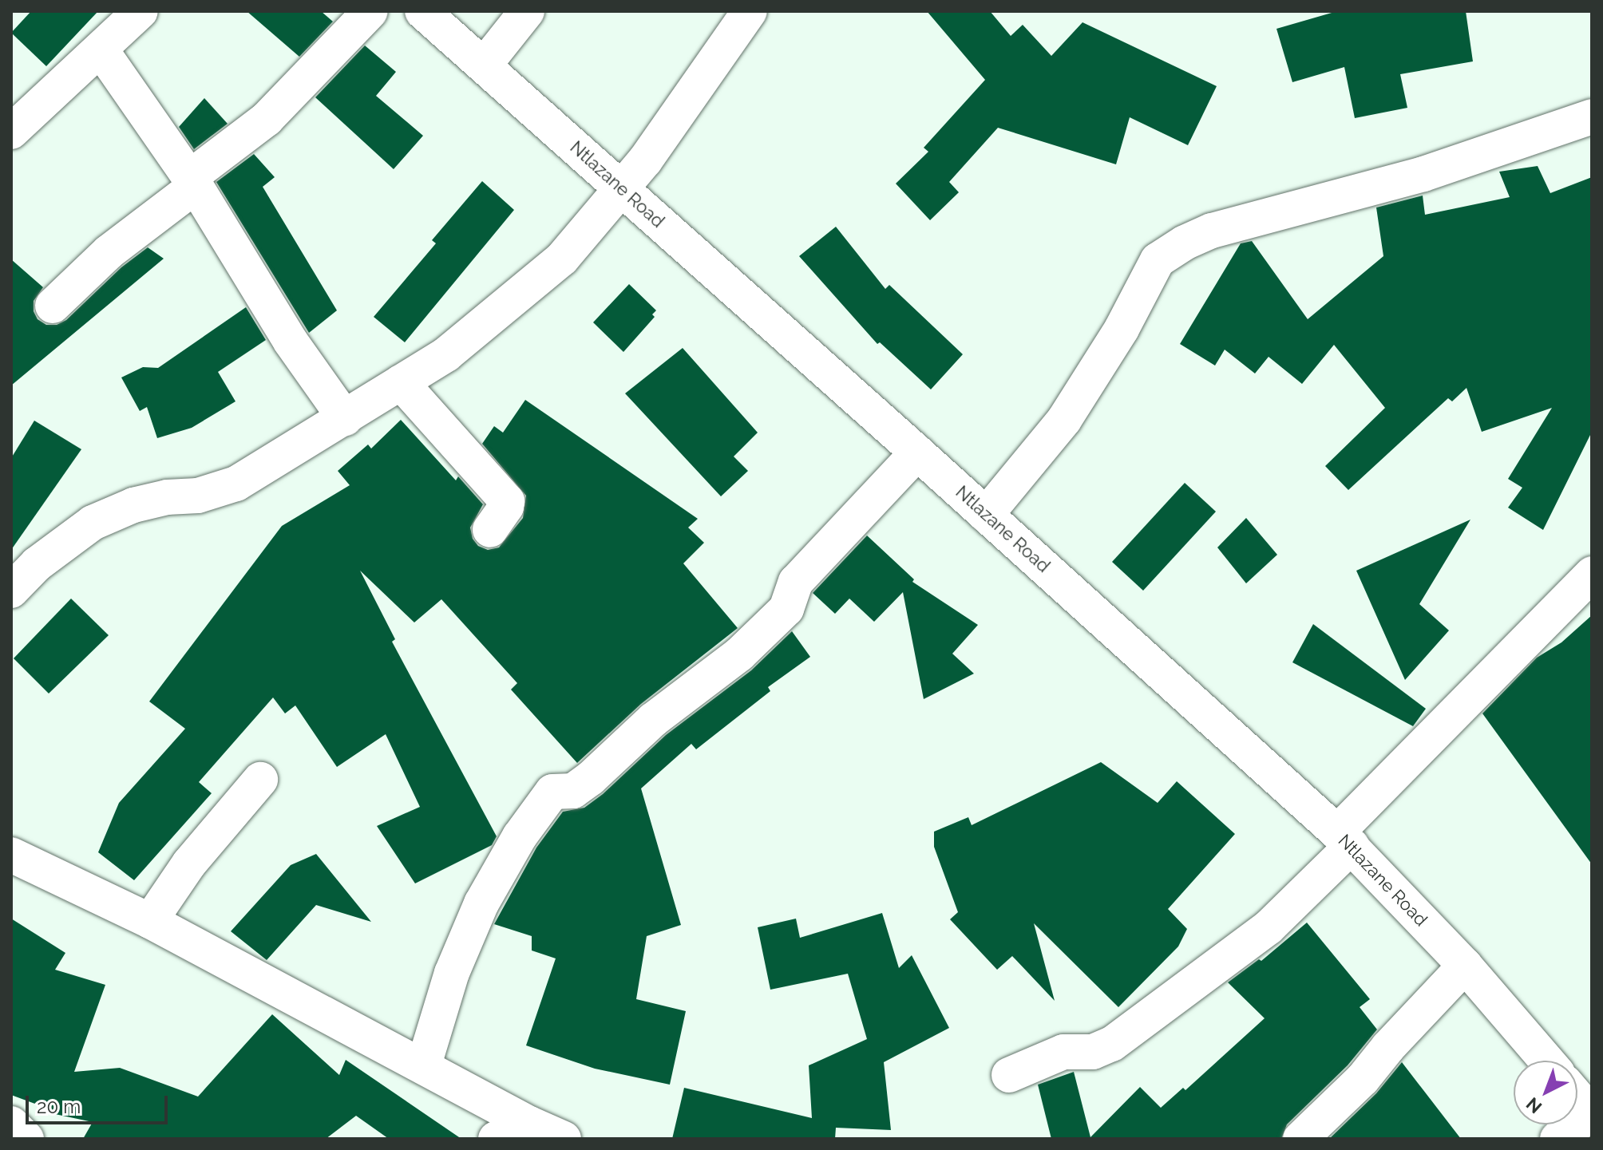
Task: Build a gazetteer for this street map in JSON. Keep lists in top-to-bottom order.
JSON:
{
  "streets": {
    "street": ["Ntlazane Road"]
  },
  "scale_bar": "20 m",
  "north": "bottom left"
}
